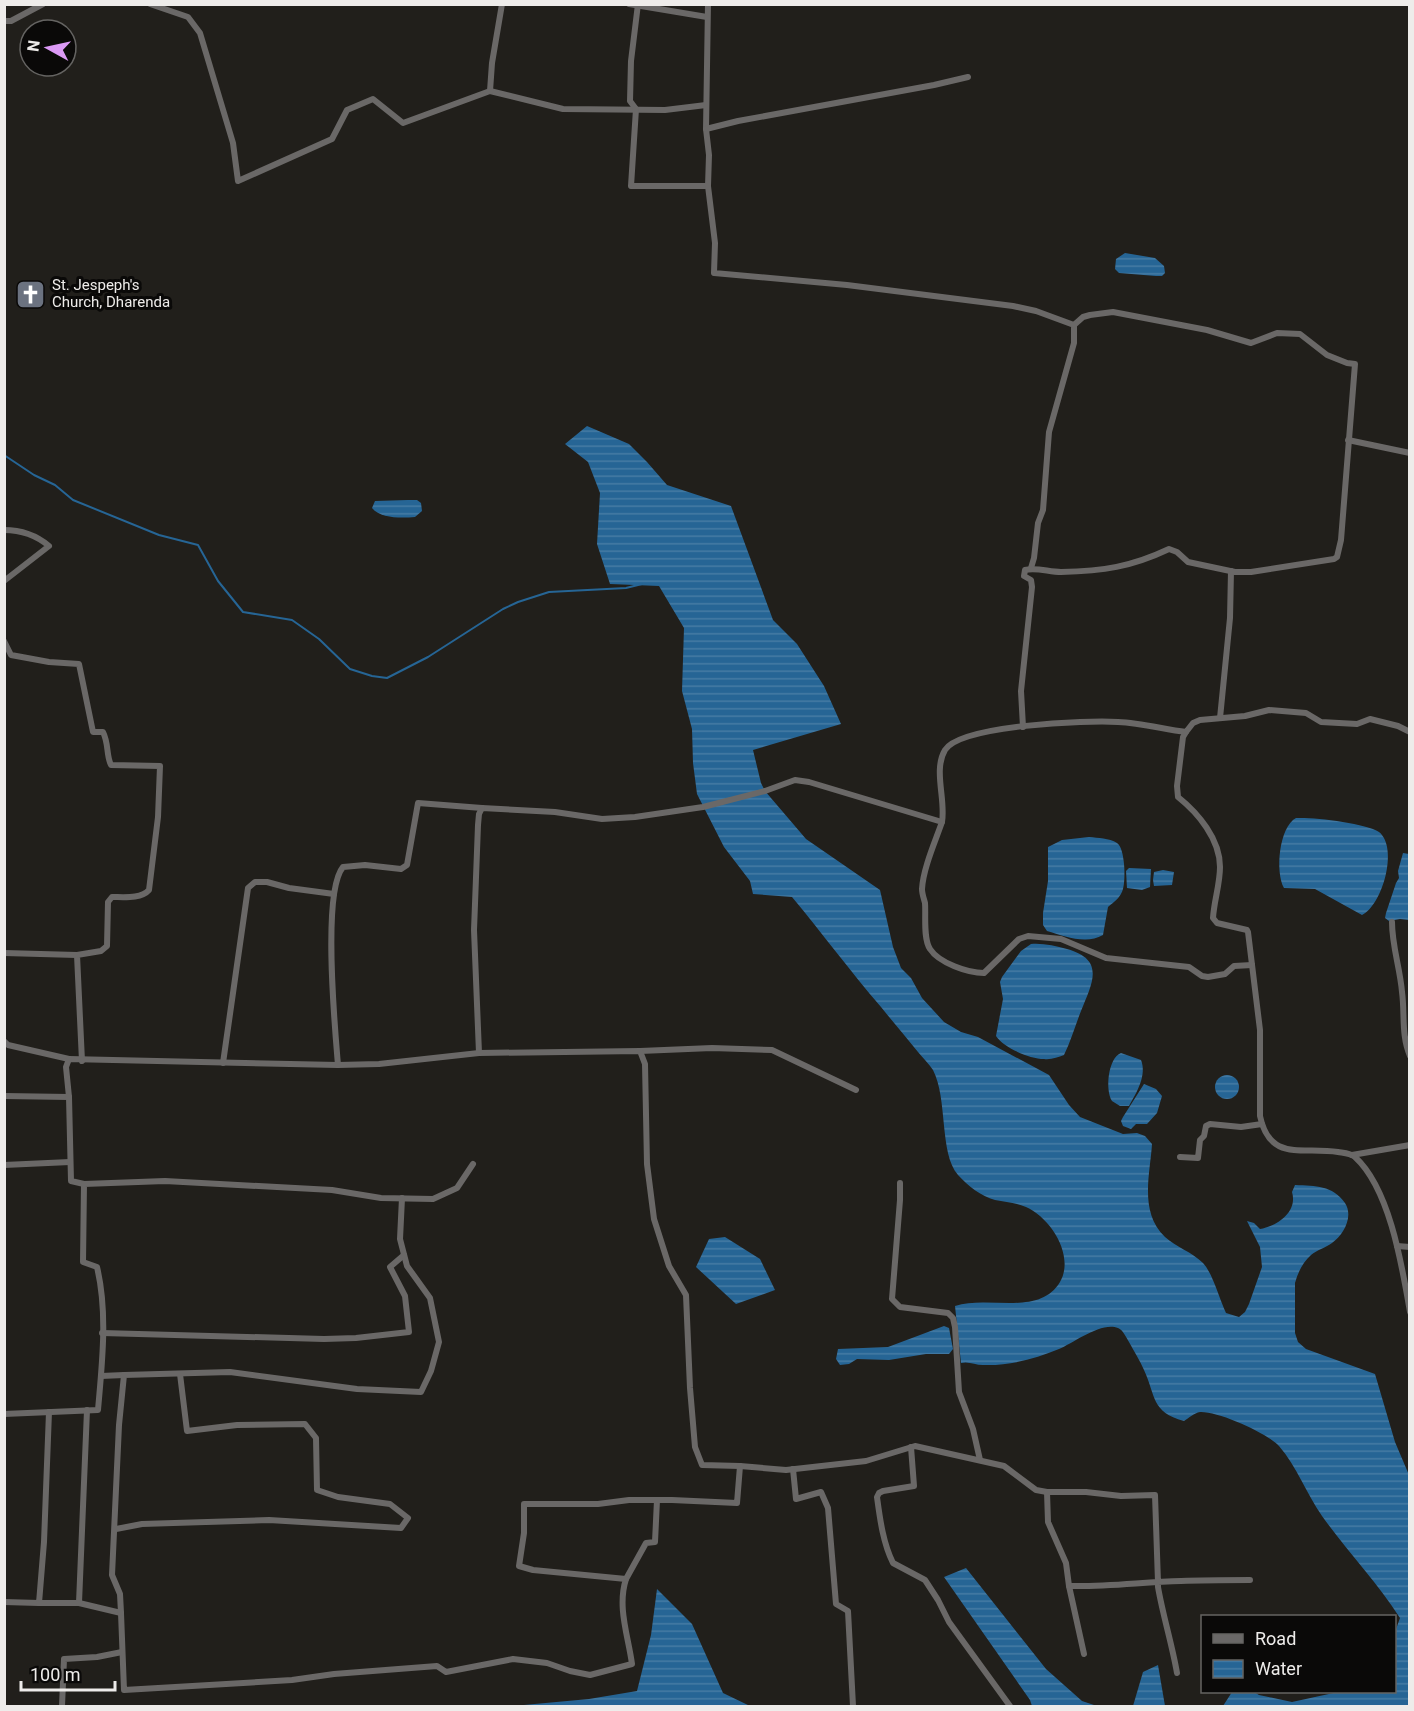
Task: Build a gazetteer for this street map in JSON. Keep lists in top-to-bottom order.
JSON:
{
  "places": {
    "church": ["St. Jespeph's Church, Dharenda"]
  },
  "legend": ["Road", "Water"],
  "scale_bar": "100 m",
  "north": "left"
}
